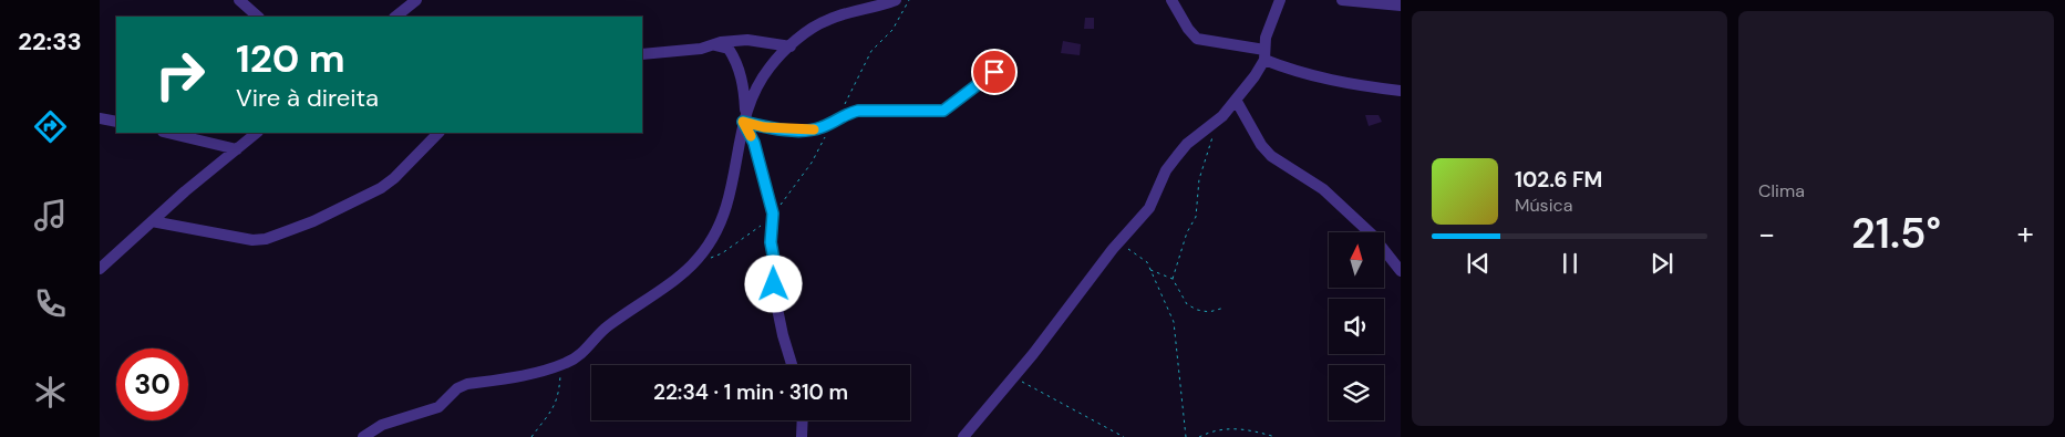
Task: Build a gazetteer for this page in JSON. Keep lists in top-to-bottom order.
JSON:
{
  "north": "top",
  "page": {
    "tabs": "22:33",
    "tile": "Clima",
    "turn": ["120 m", "Vire à direita"],
    "song": ["102.6 FM", "Música"],
    "heat": ["−", "21.5°", "+"],
    "limit": "30",
    "trip": "22:34 · 1 min · 310 m"
  }
}
